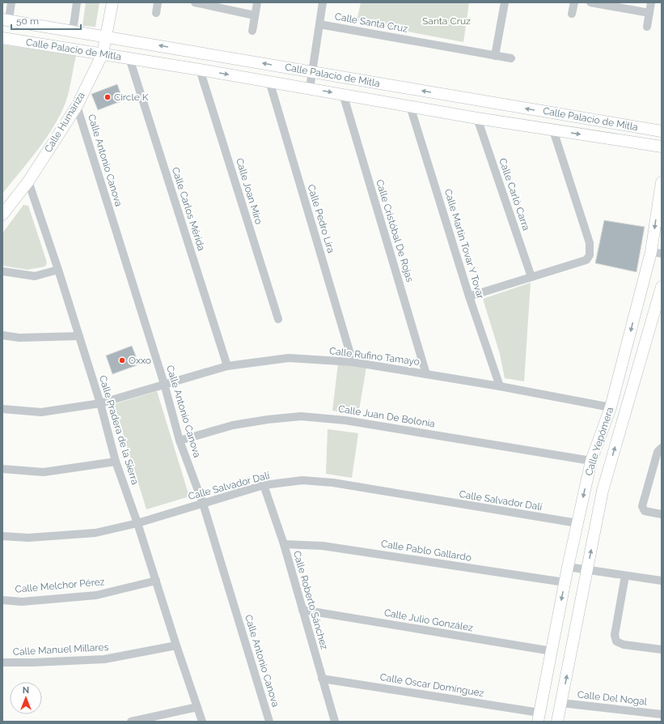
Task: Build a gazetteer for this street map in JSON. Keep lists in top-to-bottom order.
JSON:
{
  "streets": {
    "main road": ["Calle Palacio de Mitla", "Calle Humariza", "Calle Yepómera"],
    "street": [
      "Calle Santa Cruz",
      "Calle Antonio Canova",
      "Calle Joan Miro",
      "Calle Carló Carra",
      "Calle Carlos Mérida",
      "Calle Pedro Lira",
      "Calle Cristóbal De Rojas",
      "Calle Martín Tovar Y Tovar",
      "Calle Rufino Tamayo",
      "Calle Juan De Bolonia",
      "Calle Pradera de la Sierra",
      "Calle Salvador Dalí",
      "Calle Pablo Gallardo",
      "Calle Melchor Pérez",
      "Calle Roberto Sánchez",
      "Calle Julio González",
      "Calle Manuel Millares",
      "Calle Oscar Domínguez",
      "Calle Del Nogal"
    ]
  },
  "crossings": [
    ["Calle Santa Cruz", "Calle Palacio de Mitla"],
    ["Calle Palacio de Mitla", "Calle Humariza"],
    ["Calle Palacio de Mitla", "Calle Joan Miro"],
    ["Calle Palacio de Mitla", "Calle Carló Carra"],
    ["Calle Palacio de Mitla", "Calle Carlos Mérida"],
    ["Calle Palacio de Mitla", "Calle Pedro Lira"],
    ["Calle Palacio de Mitla", "Calle Cristóbal De Rojas"],
    ["Calle Palacio de Mitla", "Calle Martín Tovar Y Tovar"],
    ["Calle Humariza", "Calle Antonio Canova"],
    ["Calle Humariza", "Calle Pradera de la Sierra"],
    ["Calle Antonio Canova", "Calle Rufino Tamayo"],
    ["Calle Antonio Canova", "Calle Juan De Bolonia"],
    ["Calle Antonio Canova", "Calle Salvador Dalí"],
    ["Calle Carlos Mérida", "Calle Rufino Tamayo"],
    ["Calle Pedro Lira", "Calle Rufino Tamayo"],
    ["Calle Cristóbal De Rojas", "Calle Rufino Tamayo"],
    ["Calle Martín Tovar Y Tovar", "Calle Rufino Tamayo"],
    ["Calle Rufino Tamayo", "Calle Pradera de la Sierra"],
    ["Calle Rufino Tamayo", "Calle Yepómera"],
    ["Calle Juan De Bolonia", "Calle Yepómera"],
    ["Calle Pradera de la Sierra", "Calle Salvador Dalí"],
    ["Calle Pradera de la Sierra", "Calle Melchor Pérez"],
    ["Calle Pradera de la Sierra", "Calle Manuel Millares"],
    ["Calle Yepómera", "Calle Salvador Dalí"],
    ["Calle Yepómera", "Calle Pablo Gallardo"],
    ["Calle Yepómera", "Calle Julio González"],
    ["Calle Yepómera", "Calle Oscar Domínguez"],
    ["Calle Yepómera", "Calle Del Nogal"],
    ["Calle Salvador Dalí", "Calle Roberto Sánchez"],
    ["Calle Pablo Gallardo", "Calle Roberto Sánchez"],
    ["Calle Roberto Sánchez", "Calle Julio González"],
    ["Calle Roberto Sánchez", "Calle Oscar Domínguez"]
  ],
  "parks": ["Santa Cruz"],
  "places": ["Circle K", "Oxxo"],
  "scale_bar": "50 m",
  "north": "top"
}
